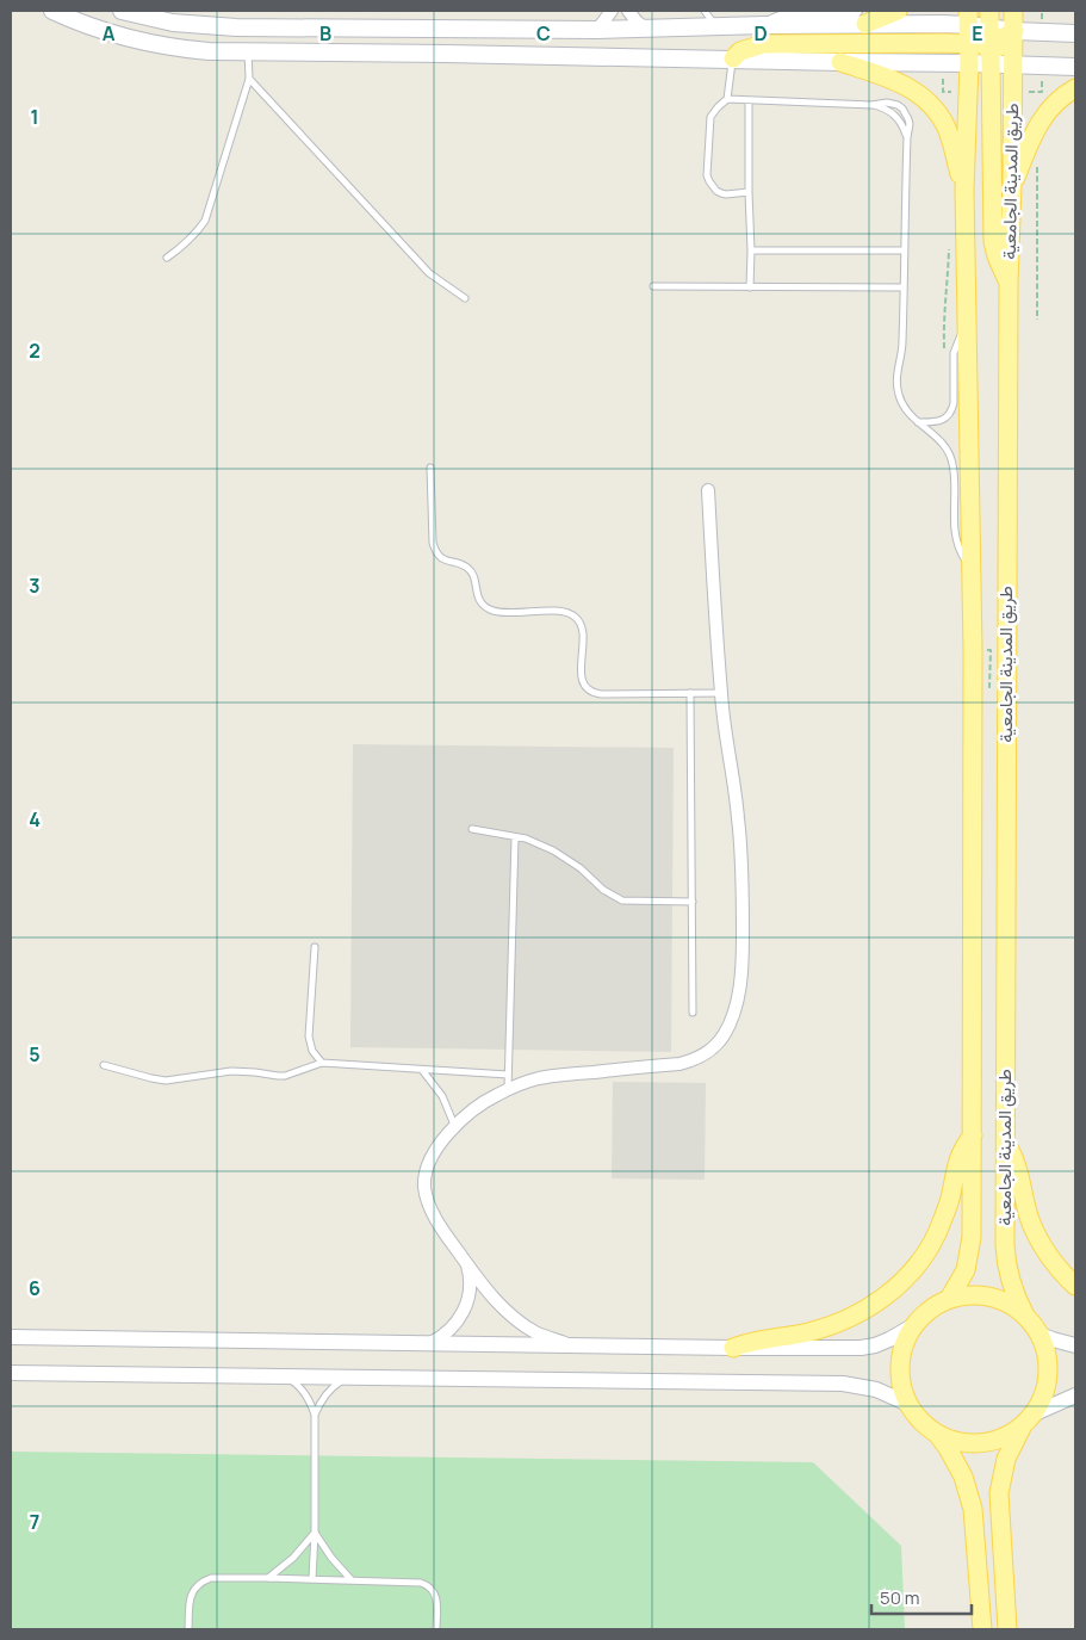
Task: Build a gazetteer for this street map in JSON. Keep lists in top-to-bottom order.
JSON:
{
  "streets": {
    "main road": ["طريق المدينة الجامعية"]
  },
  "scale_bar": "50 m",
  "grid": {
    "columns": [
      "A",
      "B",
      "C",
      "D",
      "E"
    ],
    "rows": [
      "1",
      "2",
      "3",
      "4",
      "5",
      "6",
      "7"
    ]
  }
}
